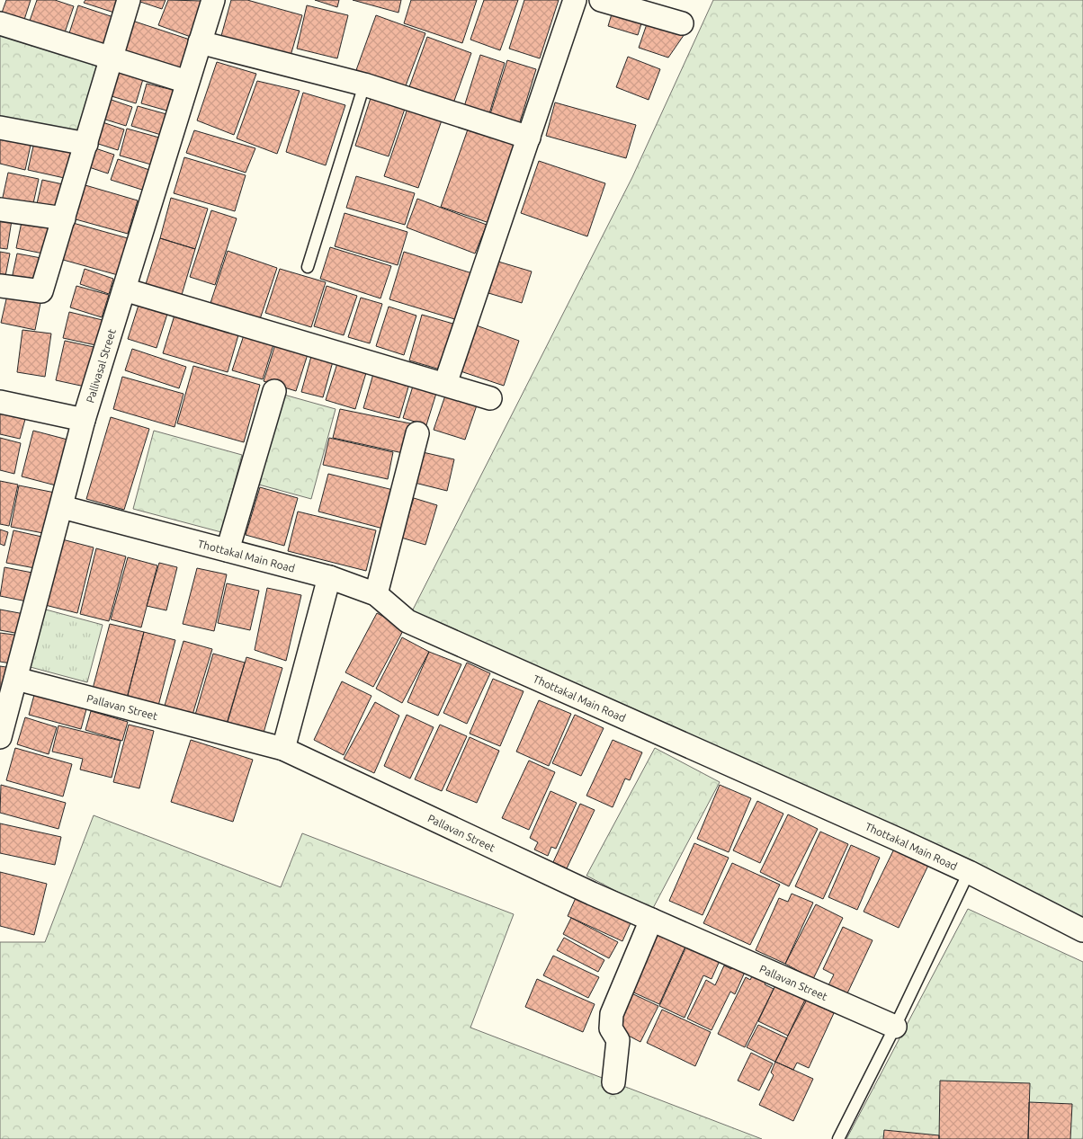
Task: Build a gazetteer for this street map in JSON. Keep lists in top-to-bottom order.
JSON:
{
  "streets": {
    "street": ["Pallivasal Street", "Thottakal Main Road", "Pallavan Street"]
  },
  "crossings": [
    ["Pallivasal Street", "Thottakal Main Road"],
    ["Pallivasal Street", "Pallavan Street"]
  ]
}
